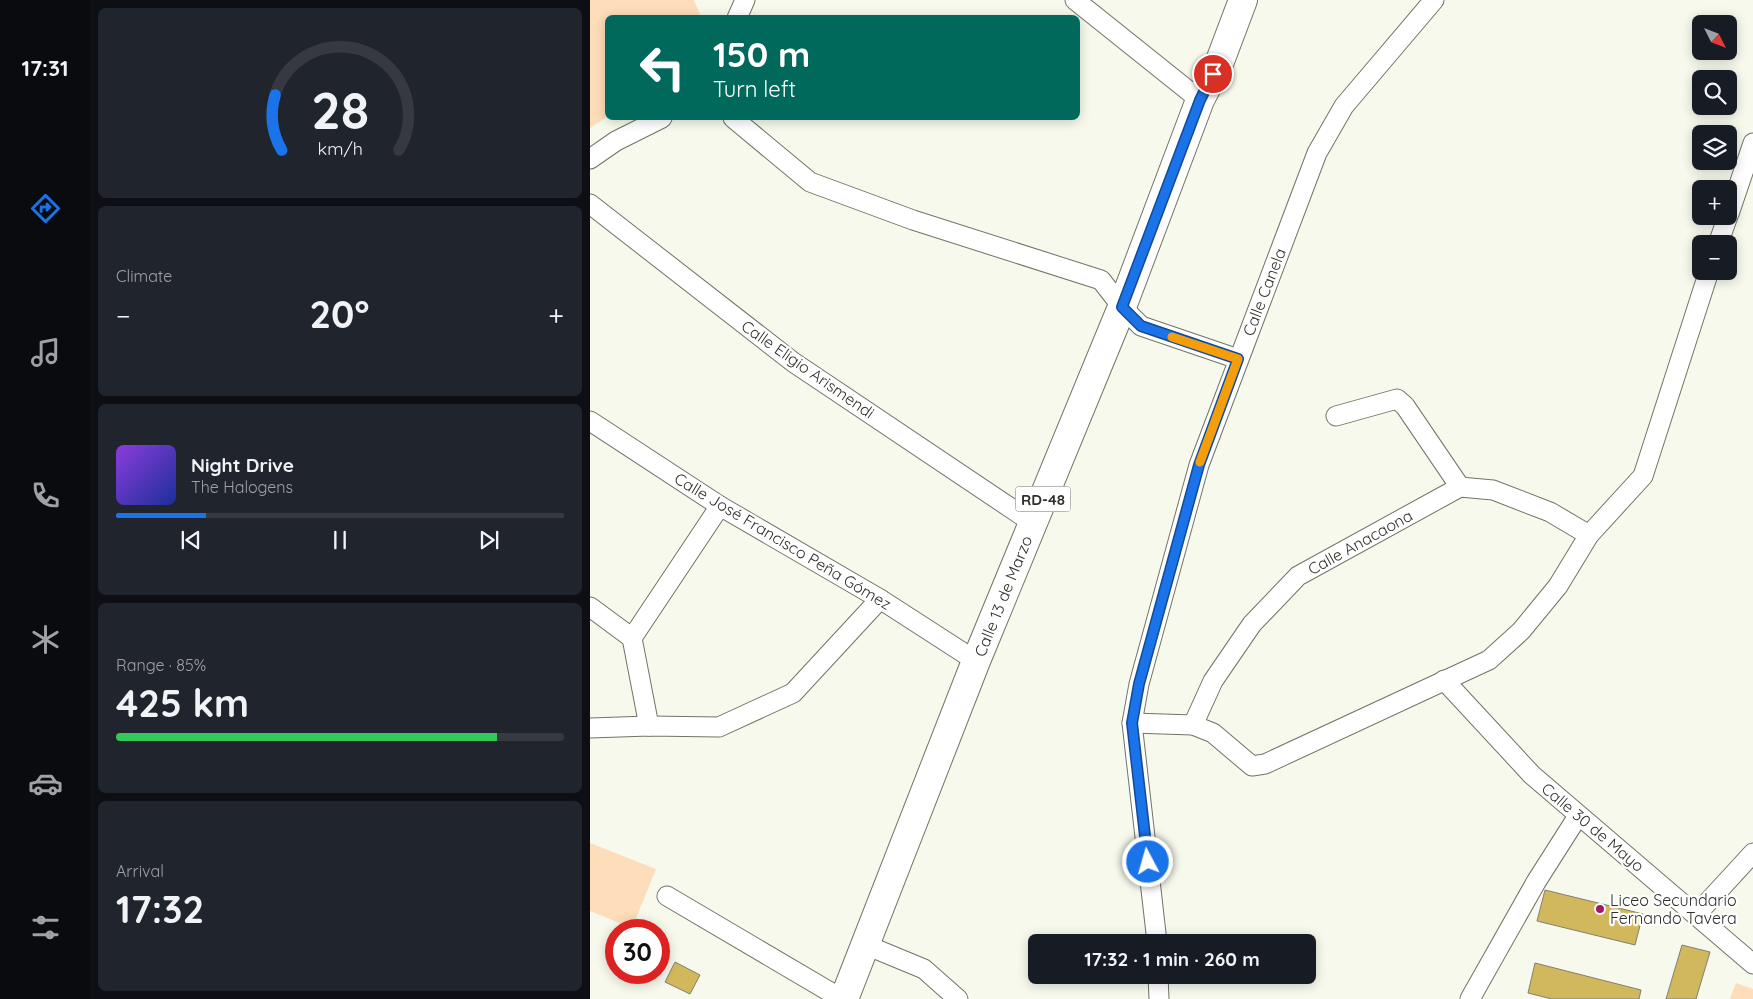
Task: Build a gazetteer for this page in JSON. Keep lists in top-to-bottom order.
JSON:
{
  "streets": {
    "main road": ["RD-48", "Calle 13 de Marzo"],
    "street": [
      "Calle Canela",
      "Calle Eligio Arismendi",
      "Calle José Francisco Peña Gómez",
      "Calle Anacaona",
      "Calle 30 de Mayo"
    ]
  },
  "crossings": [
    ["Calle Eligio Arismendi", "Calle 13 de Marzo"],
    ["Calle José Francisco Peña Gómez", "Calle 13 de Marzo"]
  ],
  "places": ["Liceo Secundario Fernando Tavera"],
  "north": "bottom right",
  "page": {
    "tabs": "17:31",
    "map_buttons": ["+", "−"],
    "turn": ["150 m", "Turn left"],
    "tile": [
      "Climate",
      ["Range · 85%", "425 km"],
      ["Arrival", "17:32"]
    ],
    "heat": ["−", "20°", "+"],
    "song": ["Night Drive", "The Halogens"],
    "limit": "30",
    "trip": "17:32 · 1 min · 260 m",
    "gauge": ["28", "km/h"]
  }
}
